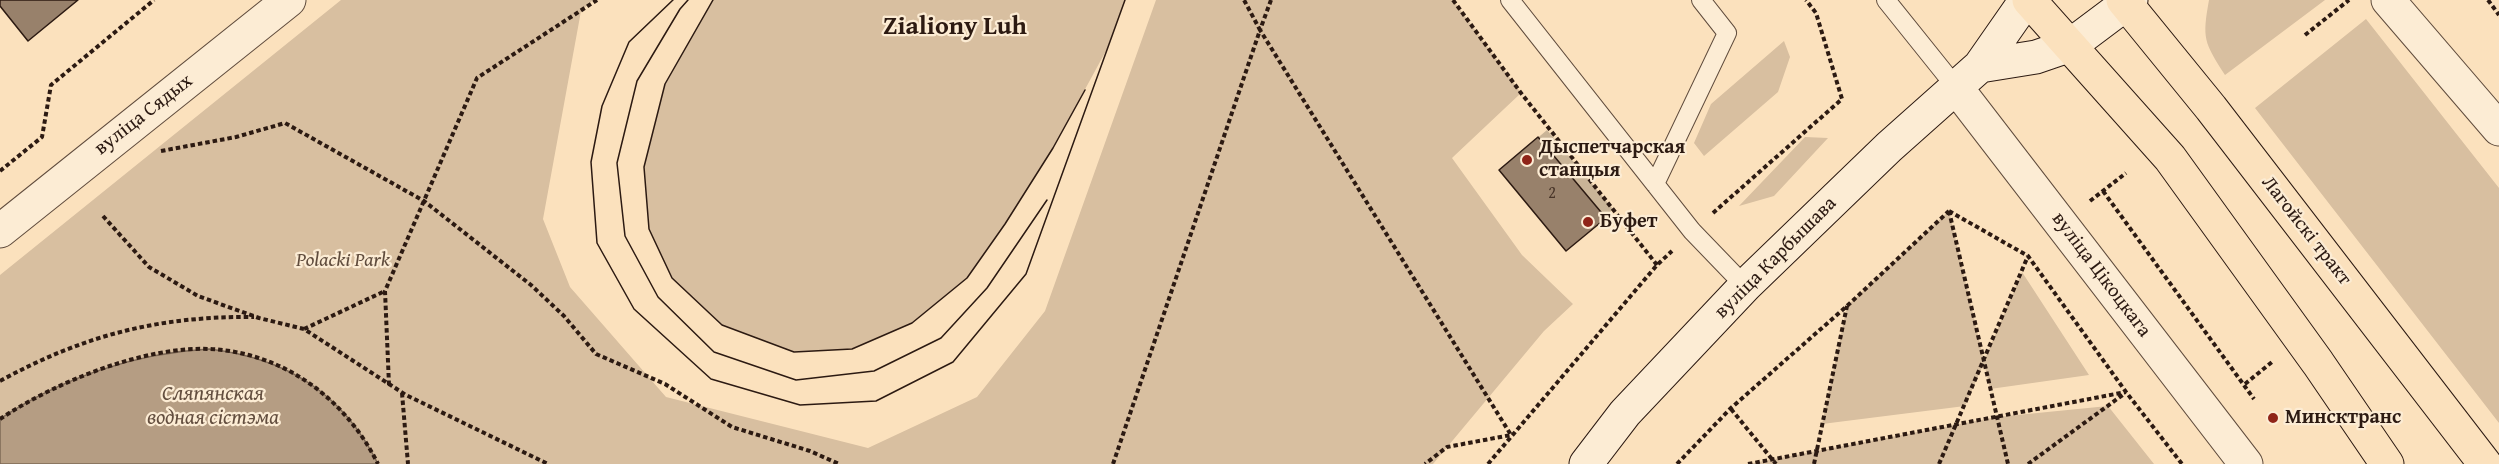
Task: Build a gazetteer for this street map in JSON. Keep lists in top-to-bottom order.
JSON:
{
  "streets": {
    "main road": ["Лагойскі тракт"],
    "street": ["вуліца Сядых", "вуліца Карбышава", "вуліца Цікоцкага"]
  },
  "crossings": [
    ["вуліца Карбышава", "вуліца Цікоцкага"]
  ],
  "districts": ["Zialiony Luh"],
  "water": ["Сляпянская водная сістэма"],
  "parks": ["Polacki Park"],
  "places": ["Дыспетчарская станцыя", "Буфет", "Минсктранс"],
  "house_numbers": ["2"]
}
